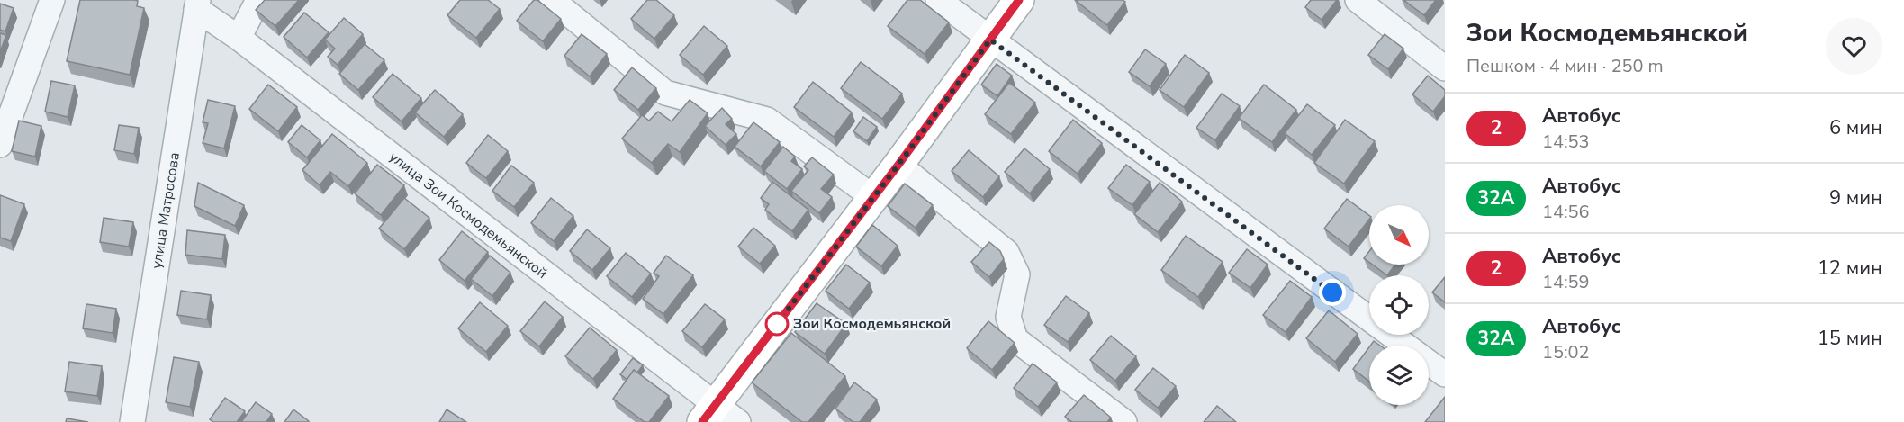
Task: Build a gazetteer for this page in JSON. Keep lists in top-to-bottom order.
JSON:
{
  "streets": {
    "street": ["улица Матросова", "улица Зои Космодемьянской"]
  },
  "crossings": [
    ["улица Матросова", "улица Зои Космодемьянской"]
  ],
  "places": ["Зои Космодемьянской"],
  "lines": ["bus line 2"],
  "north": "bottom right",
  "page": {
    "heading": ["Зои Космодемьянской", "Пешком · 4 мин · 250 m"],
    "list": [
      {
        "mark": "2",
        "name": "Автобус",
        "note": "14:53",
        "value": "6 мин"
      },
      {
        "mark": "32A",
        "name": "Автобус",
        "note": "14:56",
        "value": "9 мин"
      },
      {
        "mark": "2",
        "name": "Автобус",
        "note": "14:59",
        "value": "12 мин"
      },
      {
        "mark": "32A",
        "name": "Автобус",
        "note": "15:02",
        "value": "15 мин"
      }
    ]
  }
}
